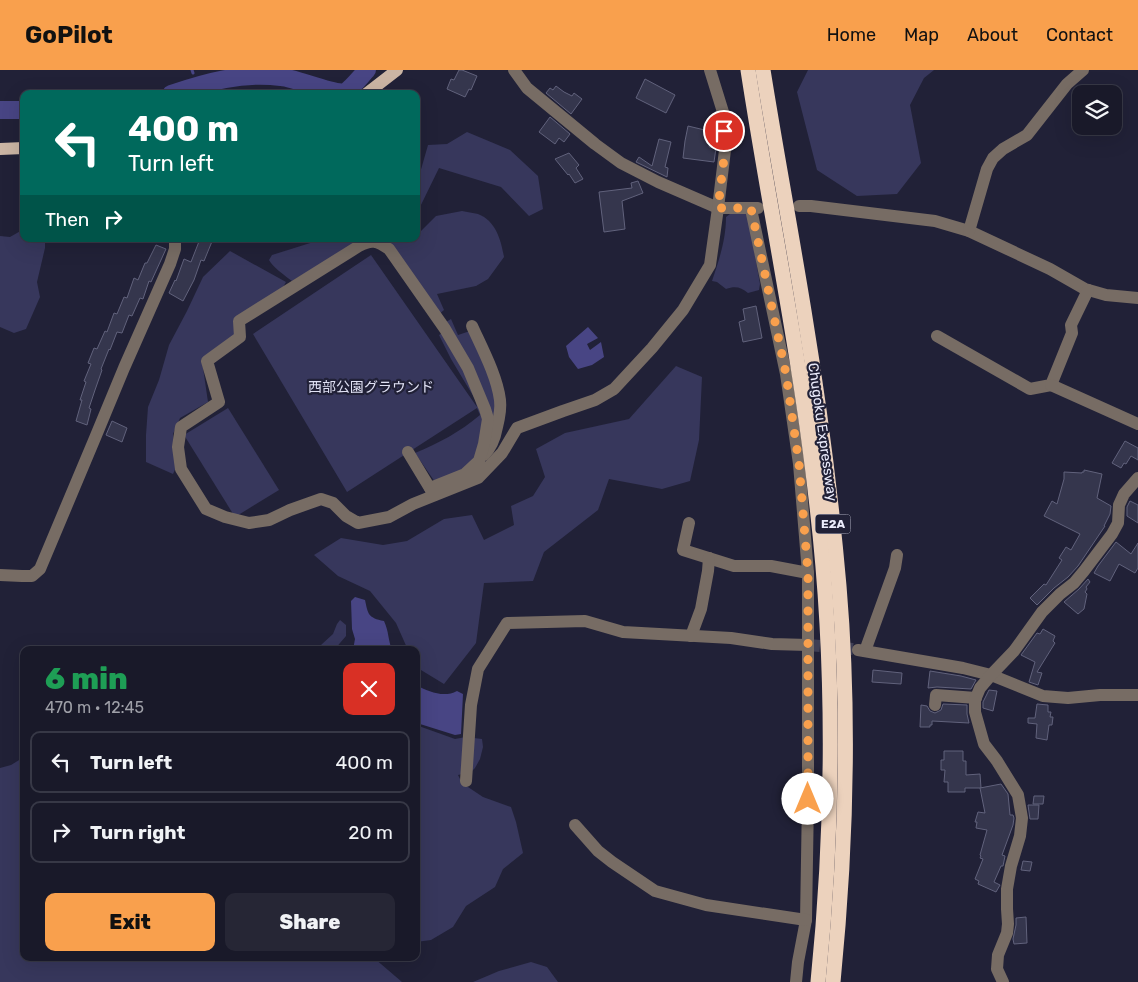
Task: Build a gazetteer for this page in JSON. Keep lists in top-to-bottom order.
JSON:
{
  "streets": {
    "highway": ["Chugoku Expressway", "E2A"]
  },
  "parks": ["西部公園グラウンド"],
  "page": {
    "header": "GoPilot",
    "nav": [
      "Home",
      "Map",
      "About",
      "Contact"
    ],
    "turn": ["400 m", "Turn left"],
    "then": "Then",
    "heading": ["6 min", "470 m · 12:45"],
    "list": [
      {
        "name": "Turn left",
        "value": "400 m"
      },
      {
        "name": "Turn right",
        "value": "20 m"
      }
    ],
    "buttons": ["Exit", "Share"]
  }
}
